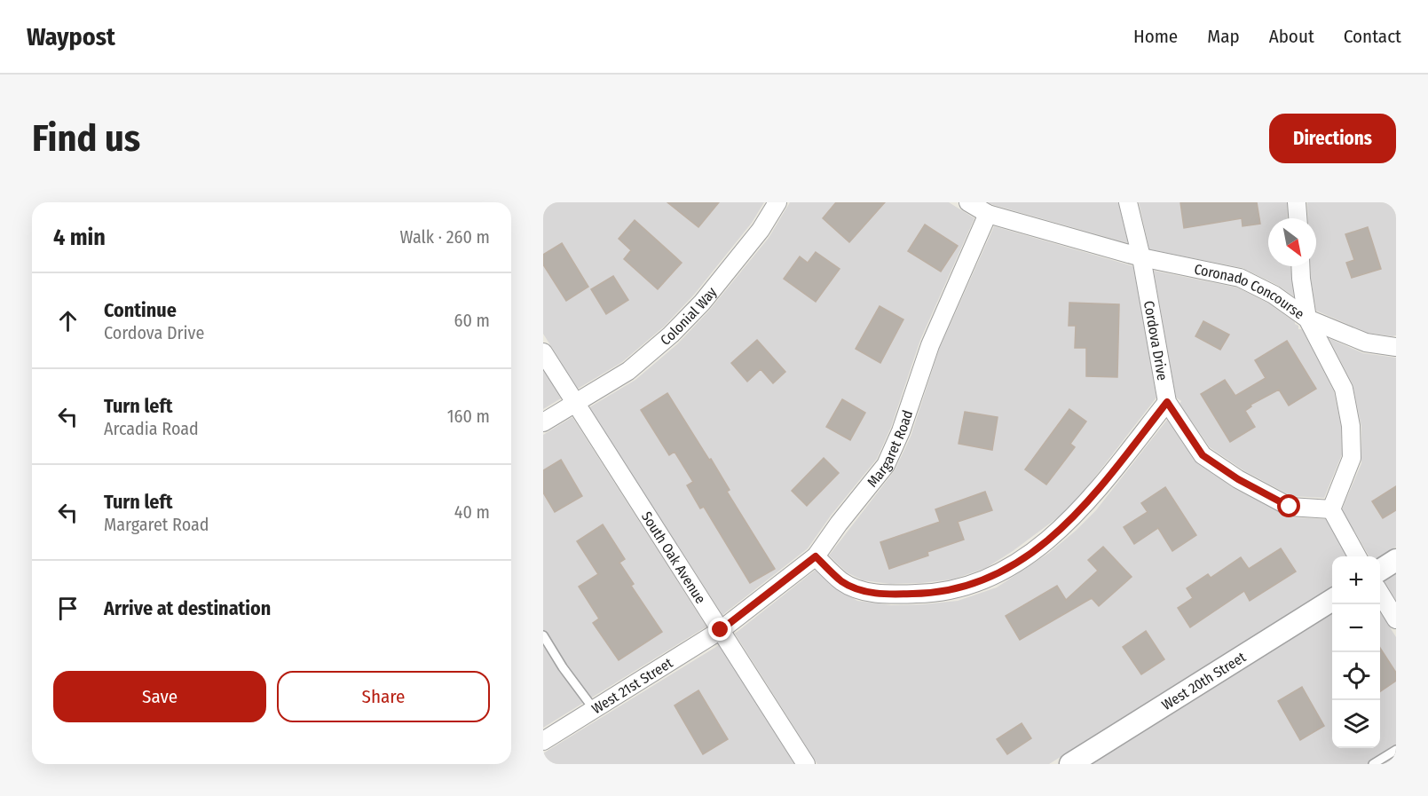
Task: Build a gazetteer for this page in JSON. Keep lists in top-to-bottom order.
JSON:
{
  "streets": {
    "street": [
      "Coronado Concourse",
      "Colonial Way",
      "Cordova Drive",
      "Margaret Road",
      "South Oak Avenue",
      "West 20th Street",
      "West 21st Street"
    ]
  },
  "crossings": [
    ["Coronado Concourse", "Cordova Drive"],
    ["Coronado Concourse", "Margaret Road"],
    ["Colonial Way", "South Oak Avenue"],
    ["Margaret Road", "South Oak Avenue"],
    ["Margaret Road", "West 21st Street"],
    ["South Oak Avenue", "West 21st Street"]
  ],
  "north": "bottom right",
  "page": {
    "header": "Waypost",
    "nav": [
      "Home",
      "Map",
      "About",
      "Contact"
    ],
    "buttons": [
      "Directions",
      ["Save", "Share"]
    ],
    "title": "Find us",
    "heading": ["4 min", "Walk · 260 m"],
    "list": [
      ["Continue", "Cordova Drive", "60 m"],
      ["Turn left", "Arcadia Road", "160 m"],
      ["Turn left", "Margaret Road", "40 m"],
      "Arrive at destination"
    ],
    "map_buttons": ["+", "−"]
  }
}
